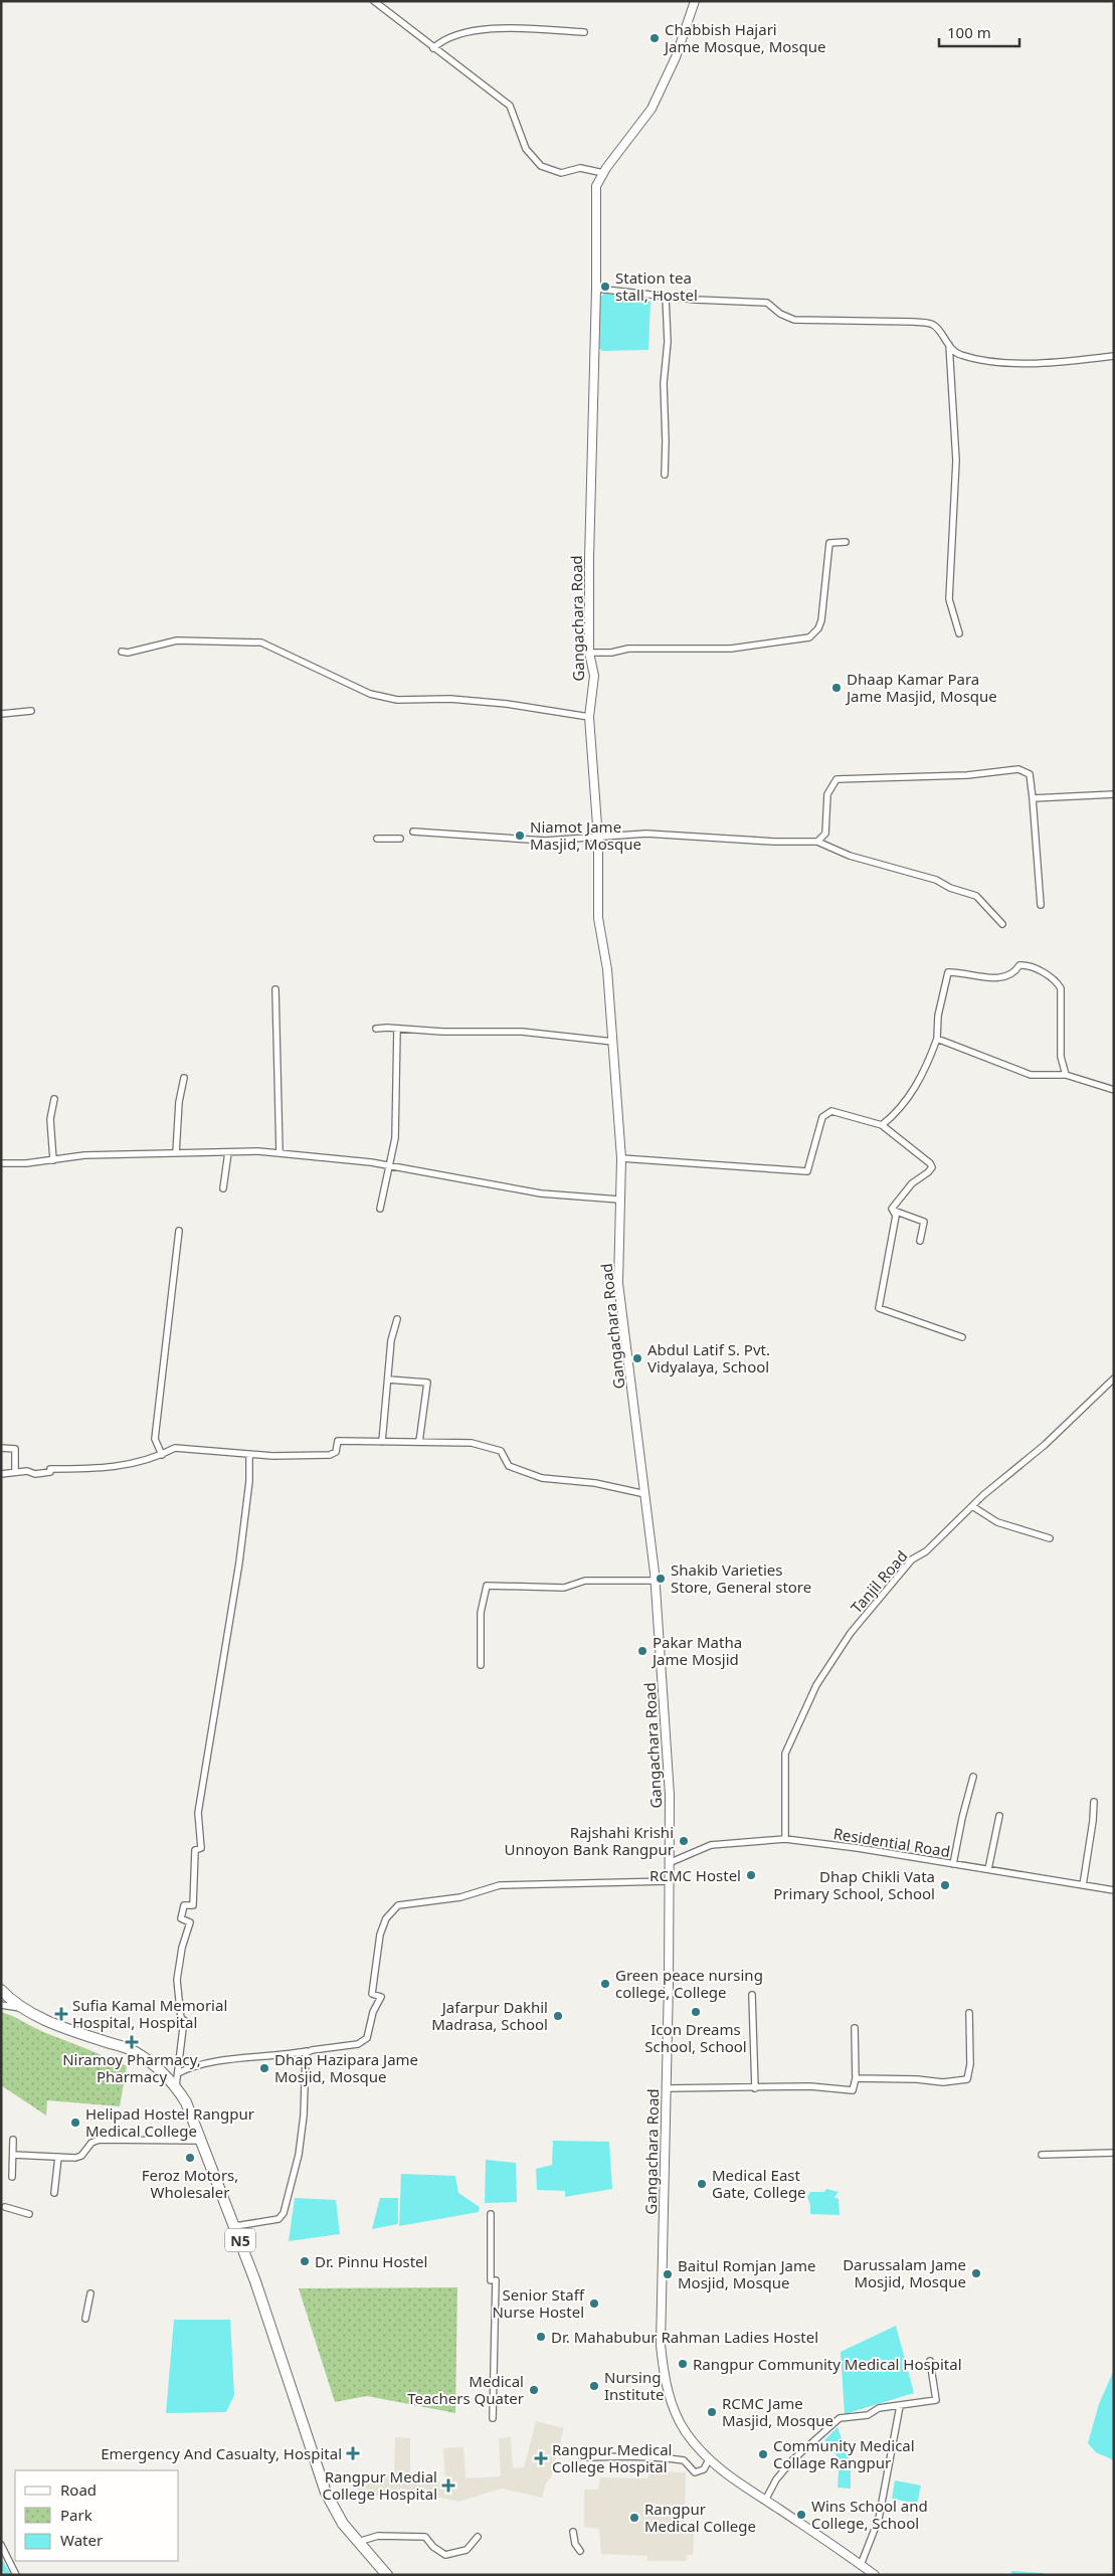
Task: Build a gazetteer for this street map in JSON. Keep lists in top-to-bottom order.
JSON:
{
  "streets": {
    "highway": ["N5"],
    "main road": ["Gangachara Road"],
    "street": ["Tanjil Road", "Residential Road"]
  },
  "crossings": [
    ["Gangachara Road", "Residential Road"],
    ["Tanjil Road", "Residential Road"]
  ],
  "places": {
    "other": [
      "Chabbish Hajari Jame Mosque, Mosque",
      "Station tea stall, Hostel",
      "Dhaap Kamar Para Jame Masjid, Mosque",
      "Niamot Jame Masjid, Mosque",
      "Abdul Latif S. Pvt. Vidyalaya, School",
      "Shakib Varieties Store, General store",
      "Pakar Matha Jame Mosjid",
      "Rajshahi Krishi Unnoyon Bank Rangpur",
      "RCMC Hostel",
      "Dhap Chikli Vata Primary School, School",
      "Green peace nursing college, College",
      "Icon Dreams School, School",
      "Jafarpur Dakhil Madrasa, School",
      "Dhap Hazipara Jame Mosjid, Mosque",
      "Helipad Hostel Rangpur Medical College",
      "Feroz Motors, Wholesaler",
      "Medical East Gate, College",
      "Dr. Pinnu Hostel",
      "Darussalam Jame Mosjid, Mosque",
      "Baitul Romjan Jame Mosjid, Mosque",
      "Senior Staff Nurse Hostel",
      "Dr. Mahabubur Rahman Ladies Hostel",
      "Rangpur Community Medical Hospital",
      "Nursing Institute",
      "Medical Teachers Quater",
      "RCMC Jame Masjid, Mosque",
      "Community Medical Collage Rangpur",
      "Wins School and College, School",
      "Rangpur Medical College"
    ],
    "health": [
      "Sufia Kamal Memorial Hospital, Hospital",
      "Niramoy Pharmacy, Pharmacy",
      "Emergency And Casualty, Hospital",
      "Rangpur Medical College Hospital",
      "Rangpur Medial College Hospital"
    ]
  },
  "legend": ["Road", "Park", "Water"],
  "scale_bar": "100 m"
}
